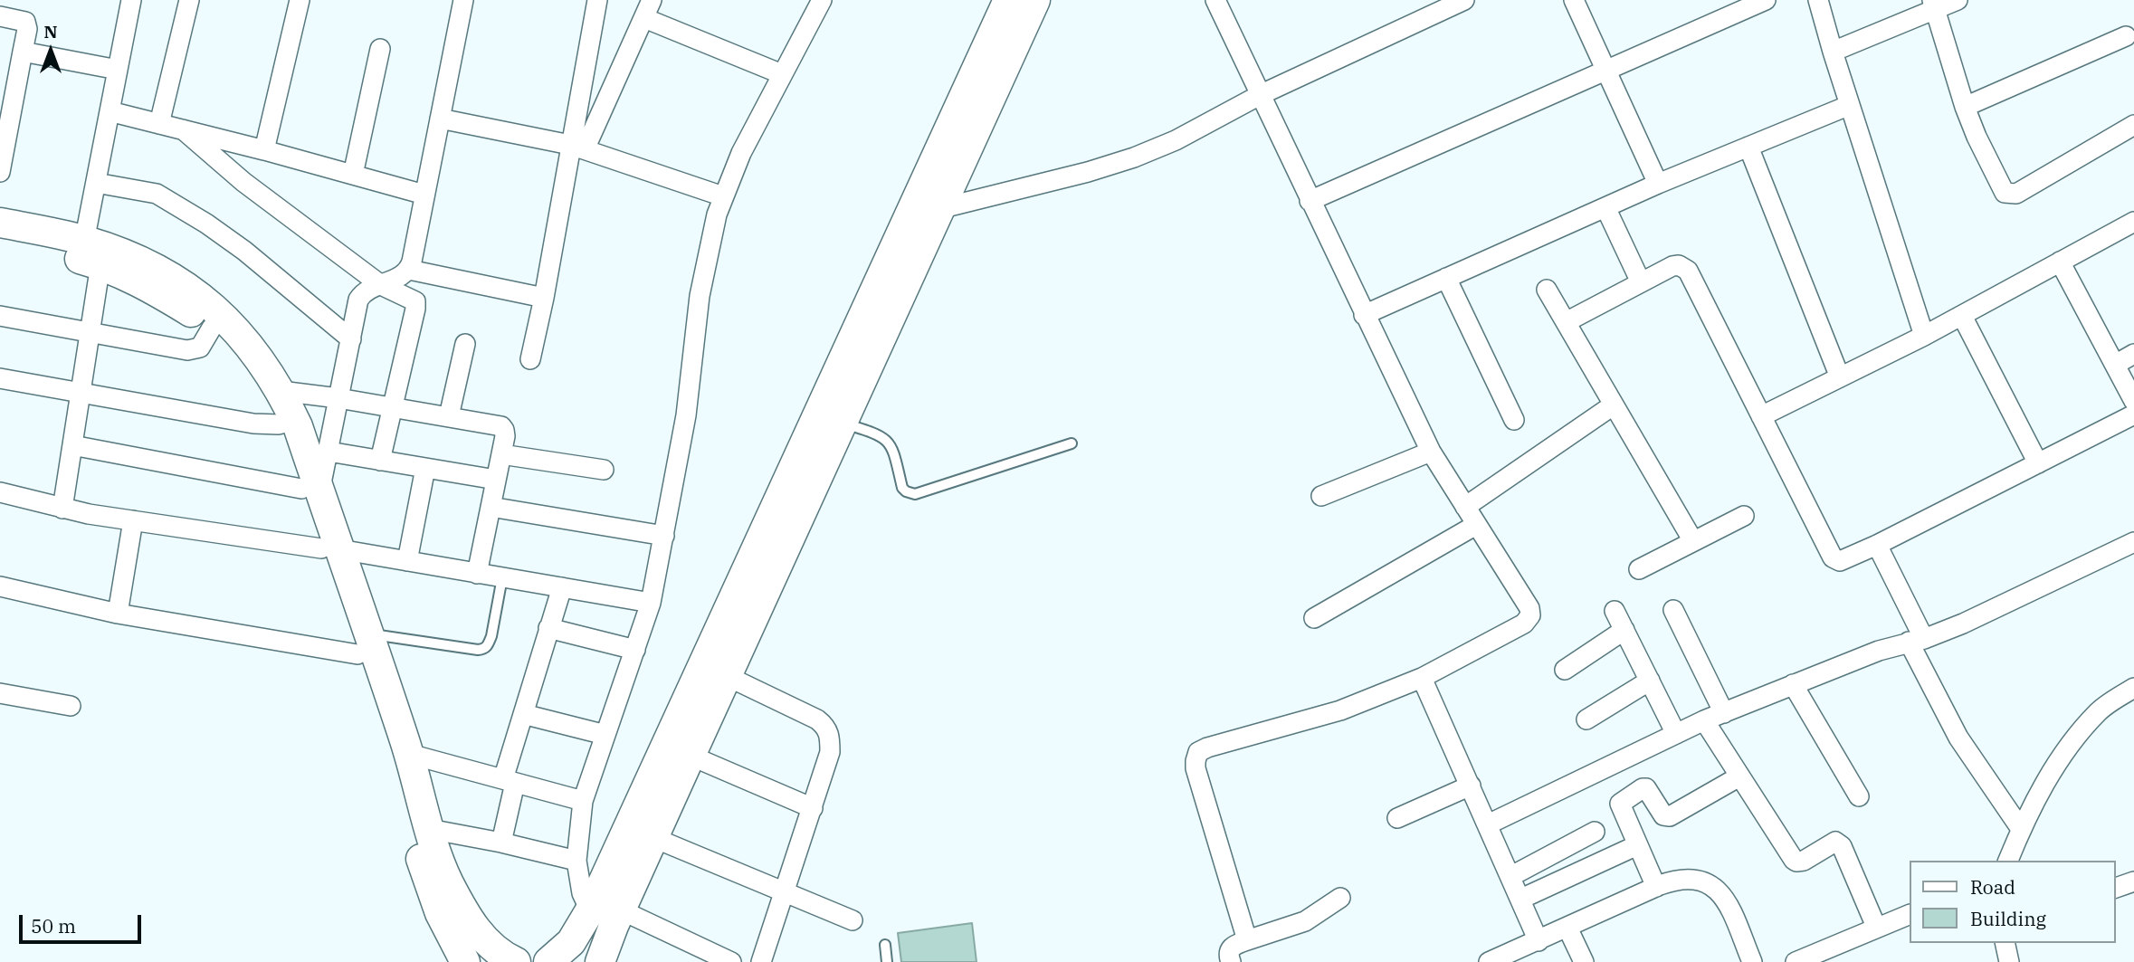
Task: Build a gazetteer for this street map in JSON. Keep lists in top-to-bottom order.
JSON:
{
  "legend": ["Road", "Building"],
  "scale_bar": "50 m",
  "north": "top"
}
